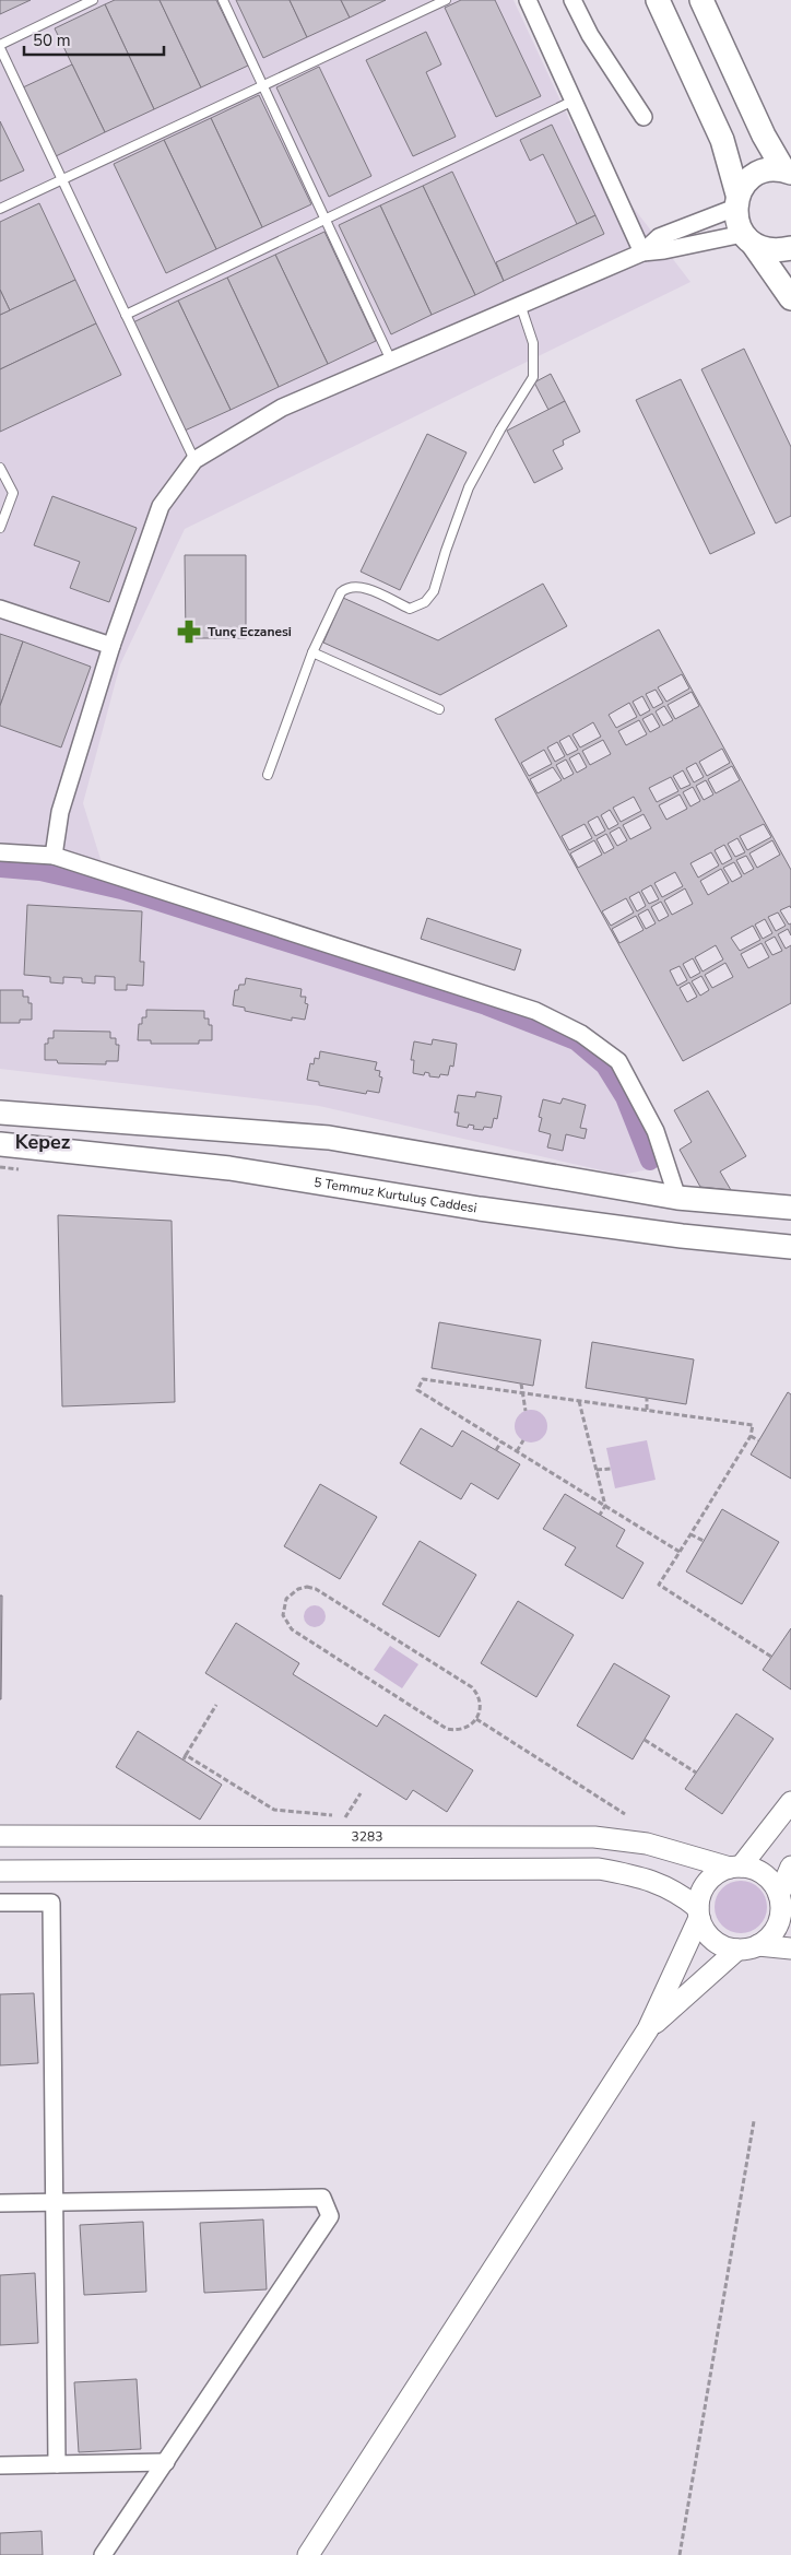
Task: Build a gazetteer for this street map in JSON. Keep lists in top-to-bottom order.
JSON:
{
  "streets": {
    "main road": ["5 Temmuz Kurtuluş Caddesi"],
    "street": ["3283"]
  },
  "districts": ["Kepez"],
  "places": {
    "pharmacy": ["Tunç Eczanesi"]
  },
  "scale_bar": "50 m"
}
